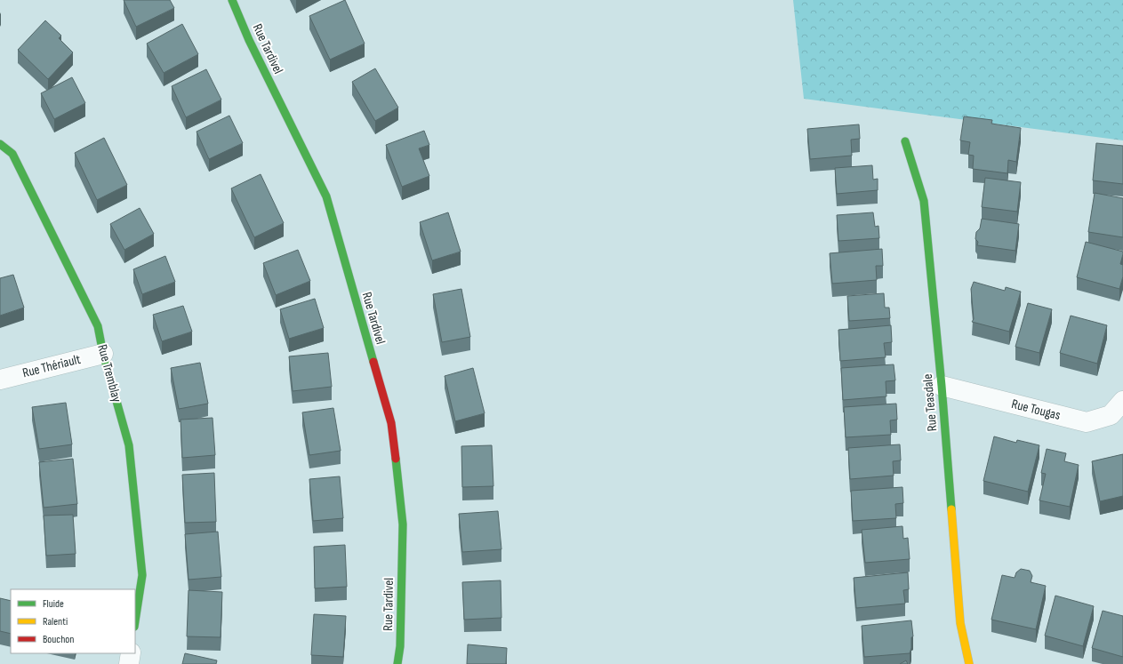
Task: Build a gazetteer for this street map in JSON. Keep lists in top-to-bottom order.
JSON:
{
  "streets": {
    "street": [
      "Rue Tardivel",
      "Rue Thériault",
      "Rue Tremblay",
      "Rue Teasdale",
      "Rue Tougas"
    ]
  },
  "crossings": [
    ["Rue Thériault", "Rue Tremblay"],
    ["Rue Teasdale", "Rue Tougas"]
  ],
  "legend": ["Fluide", "Ralenti", "Bouchon"]
}
